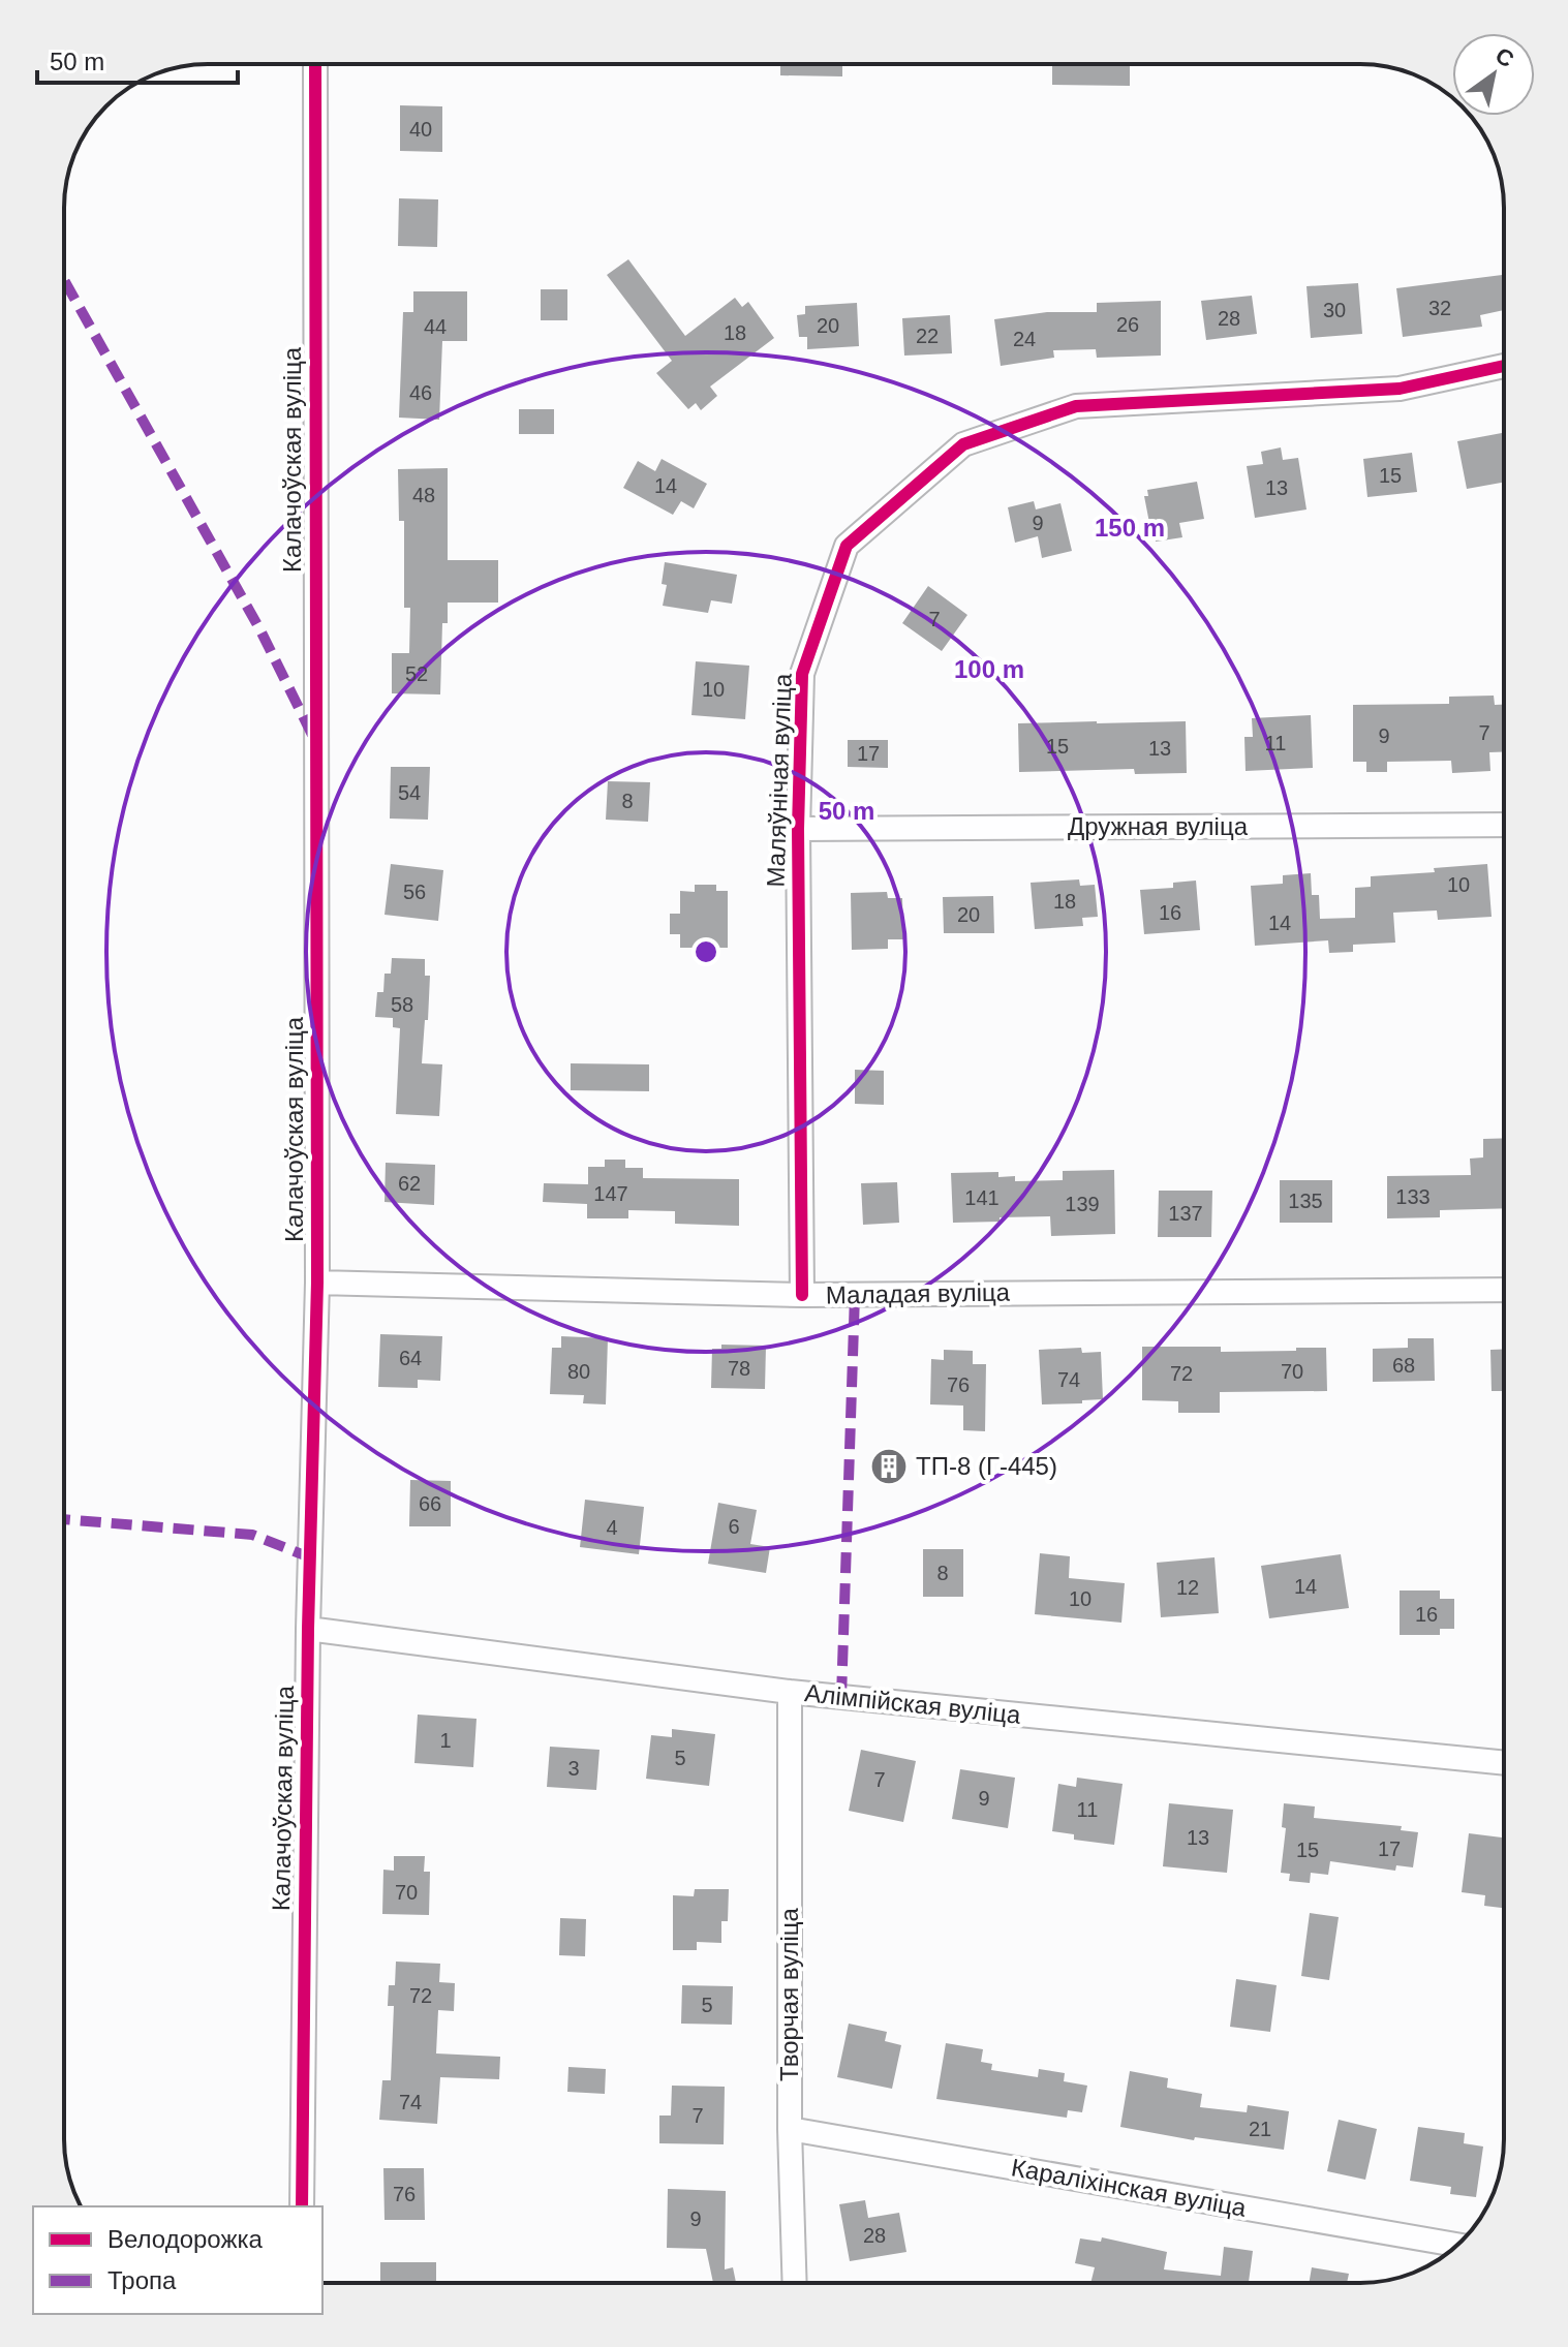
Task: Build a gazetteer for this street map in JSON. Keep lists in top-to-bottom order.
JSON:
{
  "streets": {
    "street": [
      "Калачоўская вуліца",
      "Маляўнічая вуліца",
      "Дружная вуліца",
      "Маладая вуліца",
      "Алімпійская вуліца",
      "Творчая вуліца",
      "Караліхінская вуліца"
    ]
  },
  "crossings": [
    ["Калачоўская вуліца", "Маладая вуліца"],
    ["Калачоўская вуліца", "Алімпійская вуліца"],
    ["Маляўнічая вуліца", "Дружная вуліца"],
    ["Маляўнічая вуліца", "Маладая вуліца"],
    ["Алімпійская вуліца", "Творчая вуліца"],
    ["Творчая вуліца", "Караліхінская вуліца"]
  ],
  "places": {
    "building": ["ТП-8 (Г-445)"]
  },
  "house_numbers": [
    "40",
    "32",
    "30",
    "28",
    "26",
    "20",
    "44",
    "18",
    "22",
    "24",
    "46",
    "15",
    "14",
    "13",
    "48",
    "9",
    "7",
    "52",
    "10",
    "7",
    "9",
    "11",
    "15",
    "13",
    "17",
    "54",
    "8",
    "10",
    "56",
    "18",
    "16",
    "20",
    "14",
    "58",
    "62",
    "147",
    "133",
    "141",
    "135",
    "139",
    "137",
    "64",
    "68",
    "78",
    "80",
    "70",
    "72",
    "74",
    "76",
    "66",
    "6",
    "4",
    "8",
    "14",
    "12",
    "10",
    "16",
    "1",
    "5",
    "3",
    "7",
    "9",
    "11",
    "13",
    "17",
    "15",
    "70",
    "72",
    "5",
    "74",
    "7",
    "21",
    "76",
    "9",
    "28"
  ],
  "legend": ["Велодорожка", "Тропа"],
  "scale_bar": "50 m",
  "north": "top right",
  "rings": ["150 m", "100 m", "50 m"]
}
